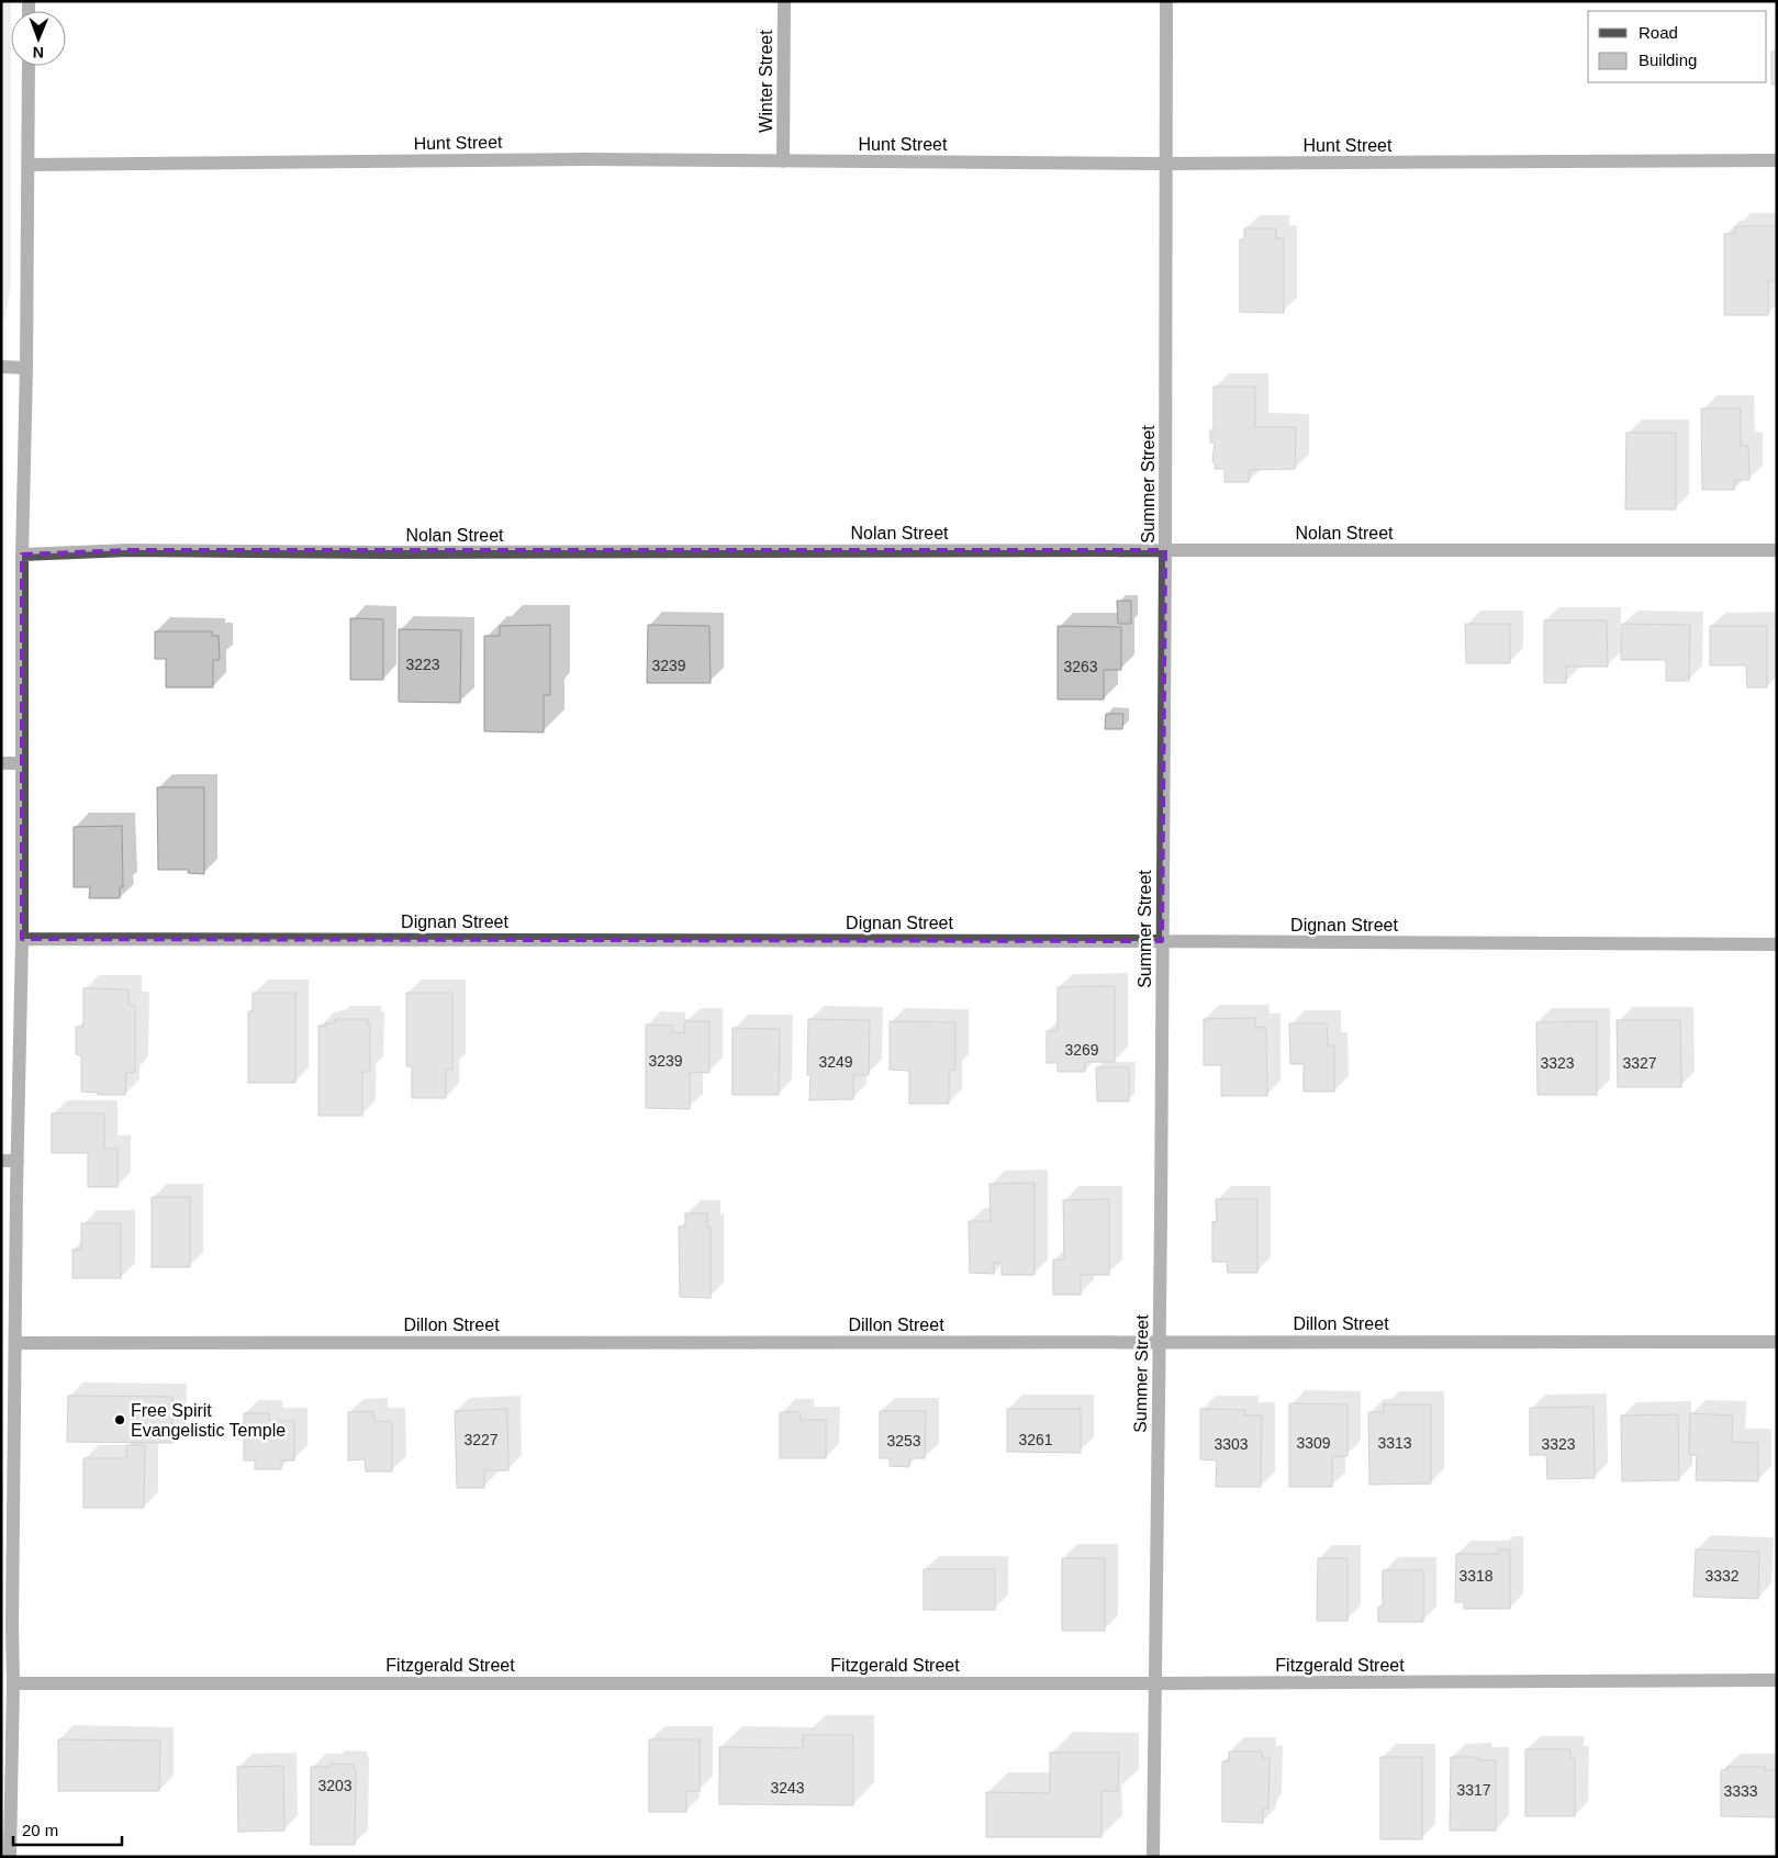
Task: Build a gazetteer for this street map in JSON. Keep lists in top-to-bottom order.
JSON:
{
  "streets": {
    "street": [
      "Winter Street",
      "Hunt Street",
      "Summer Street",
      "Nolan Street",
      "Dignan Street",
      "Dillon Street",
      "Fitzgerald Street"
    ]
  },
  "crossings": [
    ["Winter Street", "Hunt Street"],
    ["Hunt Street", "Summer Street"],
    ["Summer Street", "Nolan Street"],
    ["Summer Street", "Dignan Street"],
    ["Summer Street", "Dillon Street"],
    ["Summer Street", "Fitzgerald Street"]
  ],
  "places": ["Free Spirit Evangelistic Temple"],
  "house_numbers": [
    "3223",
    "3239",
    "3263",
    "3269",
    "3239",
    "3249",
    "3323",
    "3327",
    "3227",
    "3261",
    "3253",
    "3309",
    "3313",
    "3303",
    "3323",
    "3318",
    "3332",
    "3203",
    "3243",
    "3317",
    "3333"
  ],
  "legend": ["Road", "Building"],
  "scale_bar": "20 m",
  "north": "bottom"
}
